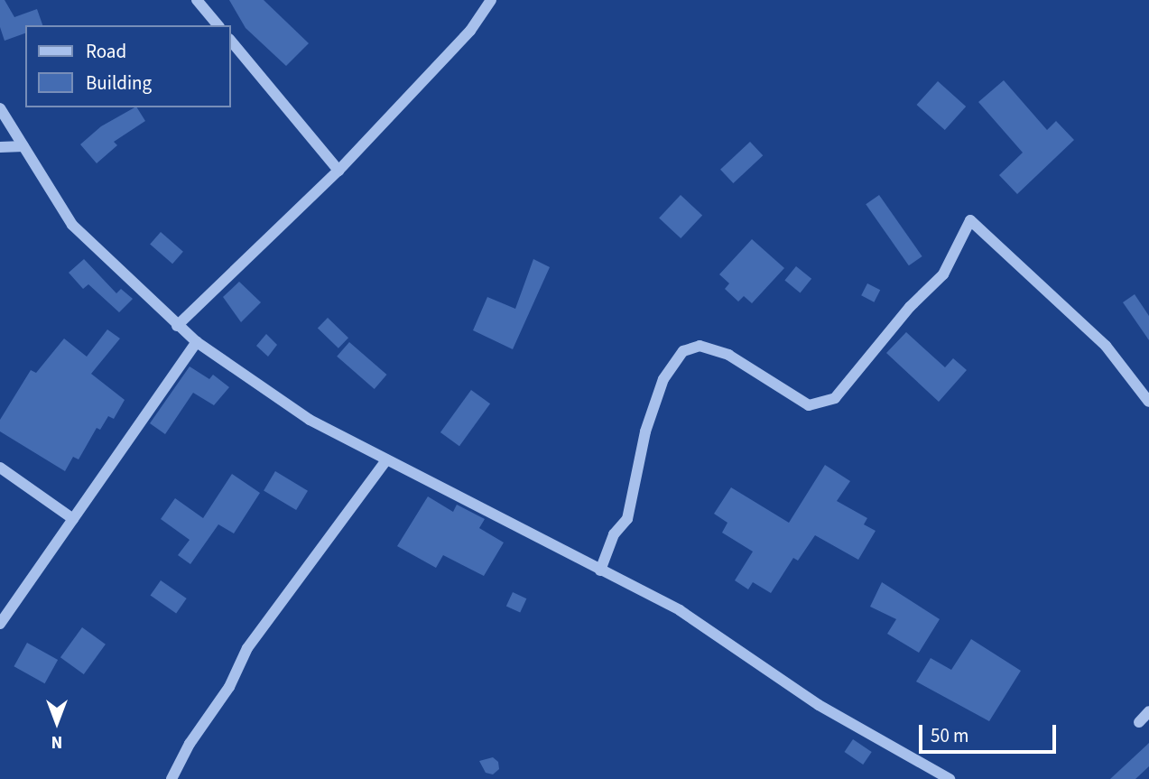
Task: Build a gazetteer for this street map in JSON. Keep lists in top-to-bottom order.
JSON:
{
  "legend": ["Road", "Building"],
  "scale_bar": "50 m",
  "north": "bottom"
}
